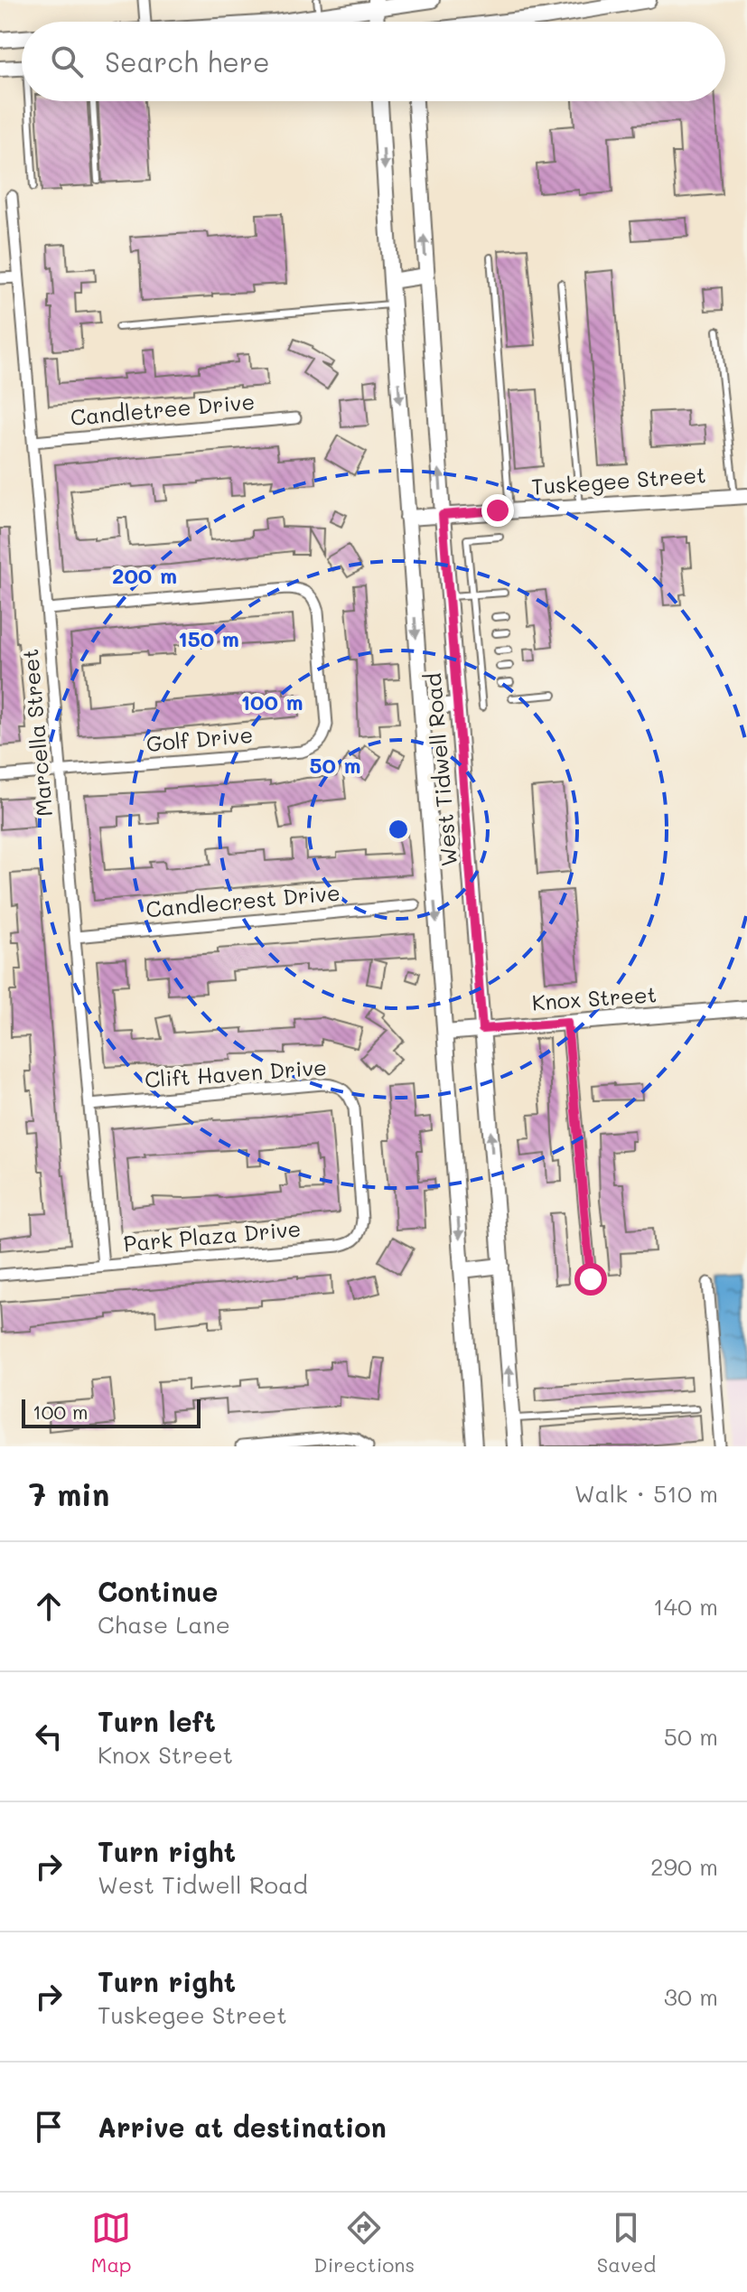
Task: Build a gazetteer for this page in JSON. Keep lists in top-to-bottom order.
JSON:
{
  "streets": {
    "main road": ["Tuskegee Street", "West Tidwell Road", "Knox Street"],
    "street": [
      "Candletree Drive",
      "Marcella Street",
      "Golf Drive",
      "Candlecrest Drive",
      "Clift Haven Drive",
      "Park Plaza Drive"
    ]
  },
  "crossings": [
    ["Candletree Drive", "Marcella Street"],
    ["Tuskegee Street", "West Tidwell Road"],
    ["Marcella Street", "Golf Drive"],
    ["Marcella Street", "Candlecrest Drive"],
    ["Marcella Street", "Clift Haven Drive"],
    ["Marcella Street", "Park Plaza Drive"],
    ["West Tidwell Road", "Knox Street"],
    ["Clift Haven Drive", "Park Plaza Drive"]
  ],
  "scale_bar": "100 m",
  "page": {
    "search": "Search here",
    "scale": "100 m",
    "heading": ["7 min", "Walk · 510 m"],
    "list": [
      ["Continue", "Chase Lane", "140 m"],
      ["Turn left", "Knox Street", "50 m"],
      ["Turn right", "West Tidwell Road", "290 m"],
      ["Turn right", "Tuskegee Street", "30 m"],
      "Arrive at destination"
    ],
    "nav": ["Map", "Directions", "Saved"]
  },
  "rings": [
    "200 m",
    "150 m",
    "100 m",
    "50 m"
  ]
}
